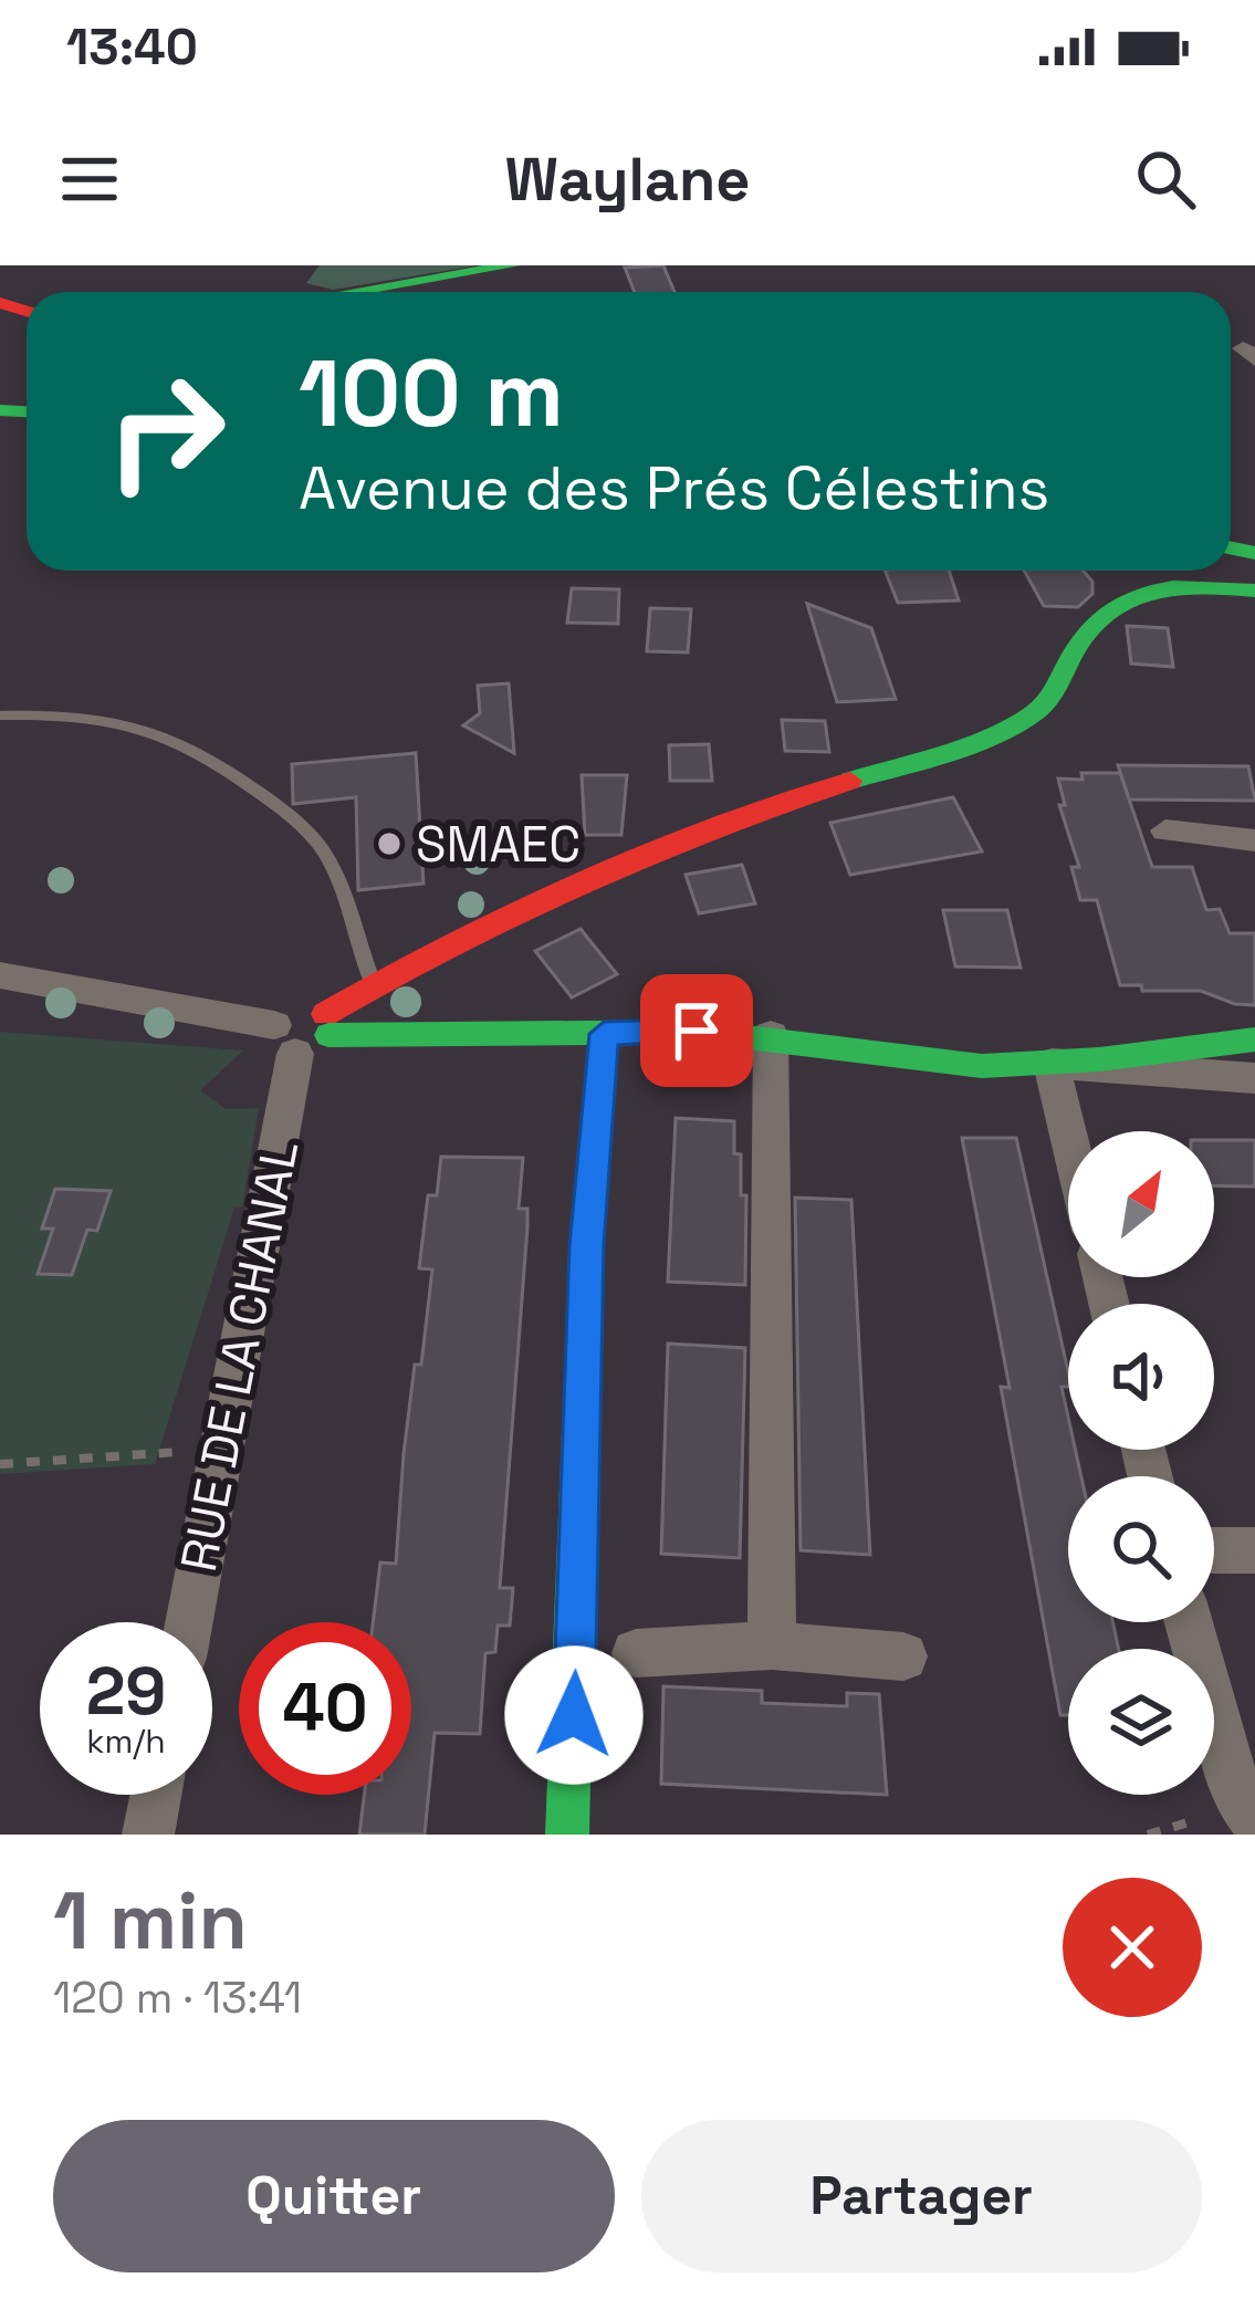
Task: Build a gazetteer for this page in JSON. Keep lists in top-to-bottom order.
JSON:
{
  "streets": {
    "street": ["RUE DE LA CHANAL"]
  },
  "places": ["SMAEC"],
  "north": "top right",
  "page": {
    "status": "13:40",
    "header": "Waylane",
    "turn": ["100 m", "Avenue des Prés Célestins"],
    "speed": "29 km/h",
    "limit": "40",
    "heading": ["1 min", "120 m · 13:41"],
    "buttons": ["Quitter", "Partager"]
  }
}
